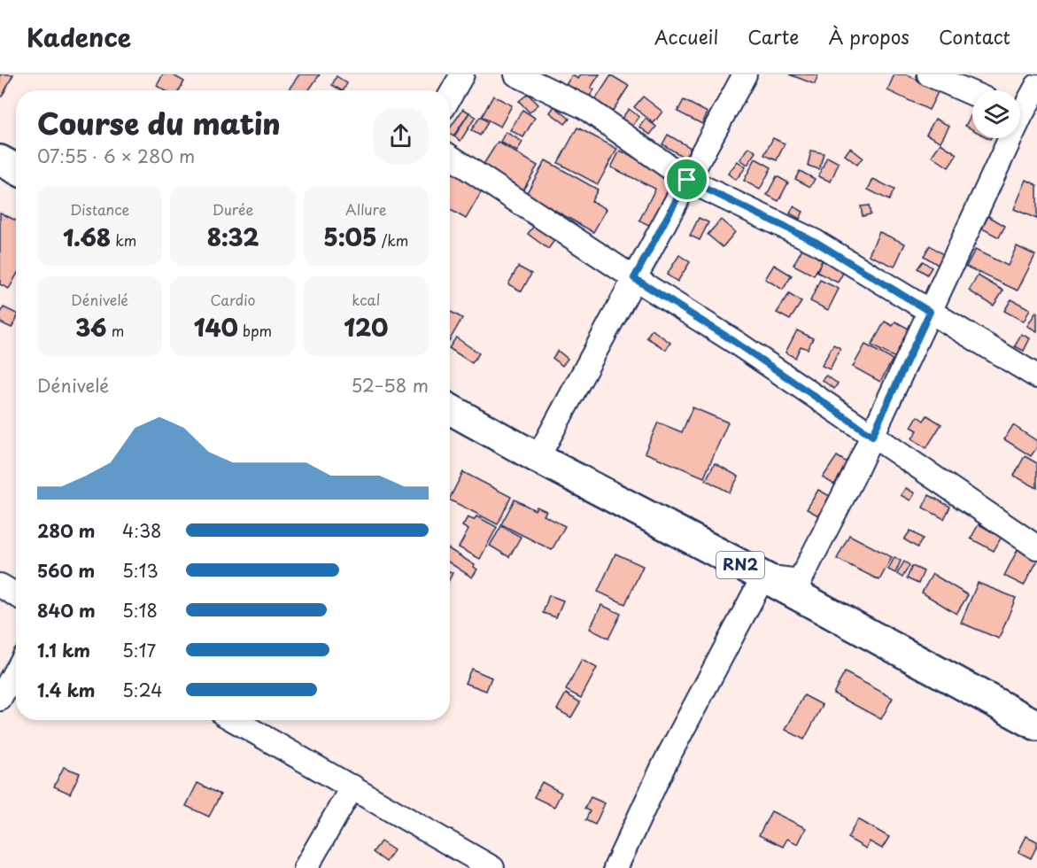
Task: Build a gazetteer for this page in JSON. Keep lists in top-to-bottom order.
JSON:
{
  "streets": {
    "highway": ["RN2"]
  },
  "page": {
    "header": "Kadence",
    "nav": [
      "Accueil",
      "Carte",
      "À propos",
      "Contact"
    ],
    "heading": ["Course du matin", "07:55 · 6 × 280 m"],
    "stats": [
      ["Distance", "1.68 km"],
      ["Durée", "8:32"],
      ["Allure", "5:05 /km"],
      ["Dénivelé", "36 m"],
      ["Cardio", "140 bpm"],
      ["kcal", "120"]
    ],
    "chart": ["Dénivelé", "52–58 m"],
    "list": [
      {
        "name": "280 m",
        "note": "4:38"
      },
      {
        "name": "560 m",
        "note": "5:13"
      },
      {
        "name": "840 m",
        "note": "5:18"
      },
      {
        "name": "1.1 km",
        "note": "5:17"
      },
      {
        "name": "1.4 km",
        "note": "5:24"
      }
    ]
  }
}
